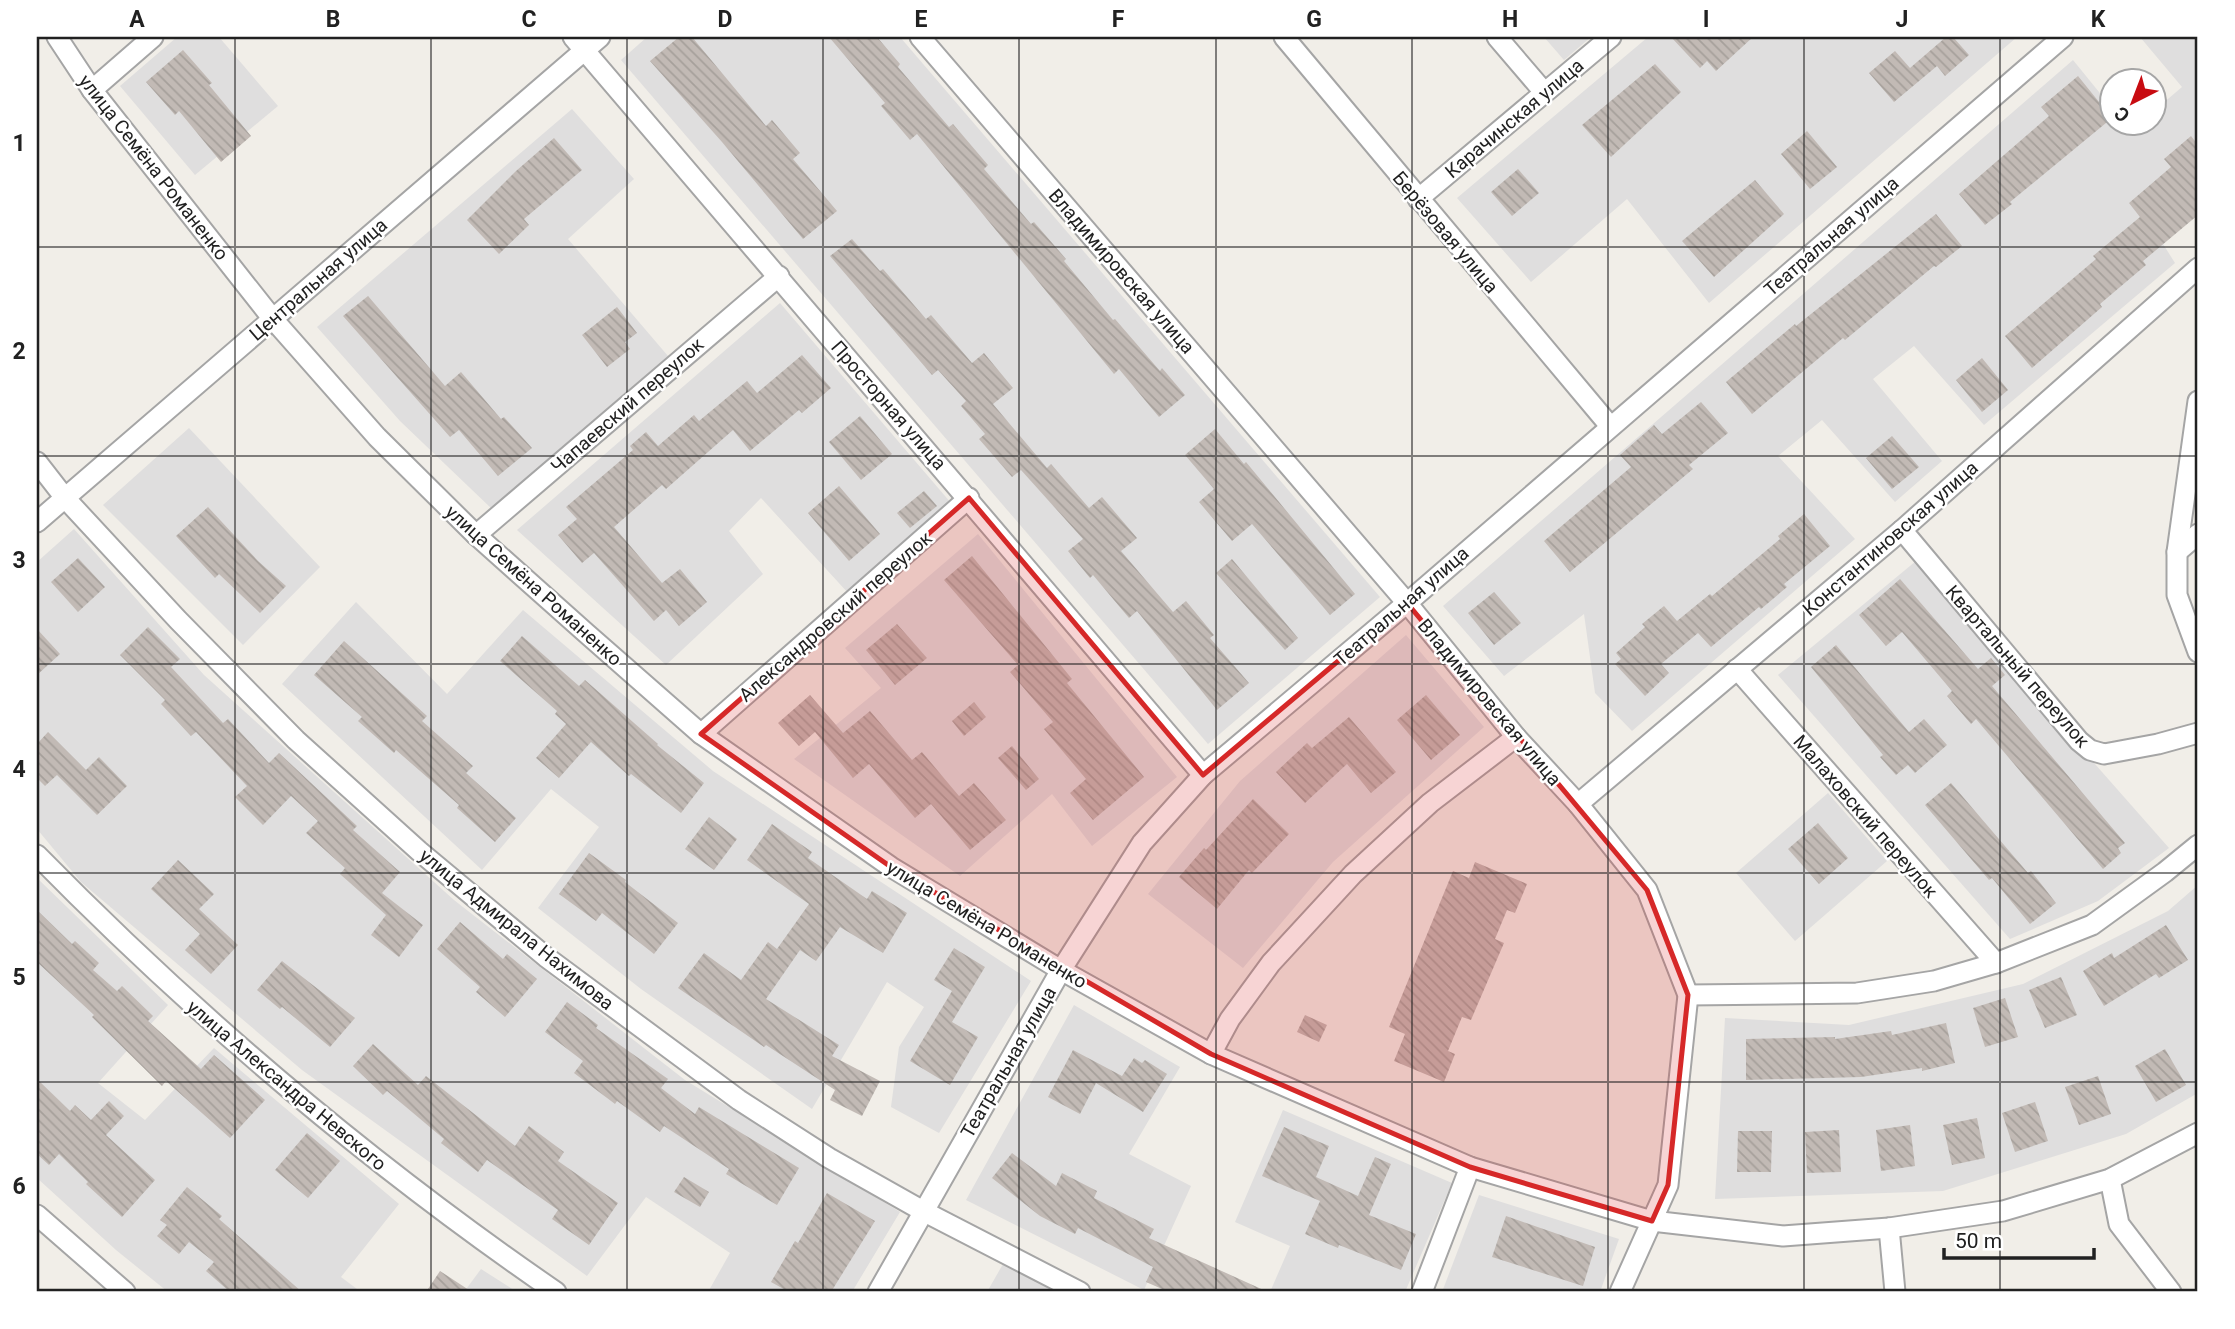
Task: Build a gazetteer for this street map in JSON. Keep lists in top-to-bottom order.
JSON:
{
  "streets": {
    "street": [
      "Карачинская улица",
      "улица Семёна Романенко",
      "Берёзовая улица",
      "Театральная улица",
      "Владимировская улица",
      "Центральная улица",
      "Чапаевский переулок",
      "Просторная улица",
      "Константиновская улица",
      "Александровский переулок",
      "Квартальный переулок",
      "Малаховский переулок",
      "улица Адмирала Нахимова",
      "улица Александра Невского"
    ]
  },
  "crossings": [
    ["Карачинская улица", "Берёзовая улица"],
    ["улица Семёна Романенко", "Театральная улица"],
    ["улица Семёна Романенко", "Владимировская улица"],
    ["улица Семёна Романенко", "Центральная улица"],
    ["улица Семёна Романенко", "Чапаевский переулок"],
    ["улица Семёна Романенко", "Александровский переулок"],
    ["Берёзовая улица", "Театральная улица"],
    ["Театральная улица", "Владимировская улица"],
    ["Театральная улица", "Просторная улица"],
    ["Театральная улица", "улица Адмирала Нахимова"],
    ["Владимировская улица", "Константиновская улица"],
    ["Центральная улица", "Просторная улица"],
    ["Центральная улица", "улица Адмирала Нахимова"],
    ["Чапаевский переулок", "Просторная улица"],
    ["Просторная улица", "Александровский переулок"],
    ["Константиновская улица", "Квартальный переулок"],
    ["Константиновская улица", "Малаховский переулок"]
  ],
  "scale_bar": "50 m",
  "north": "bottom left",
  "grid": {
    "columns": [
      "A",
      "B",
      "C",
      "D",
      "E",
      "F",
      "G",
      "H",
      "I",
      "J",
      "K"
    ],
    "rows": [
      "1",
      "2",
      "3",
      "4",
      "5",
      "6"
    ]
  }
}
